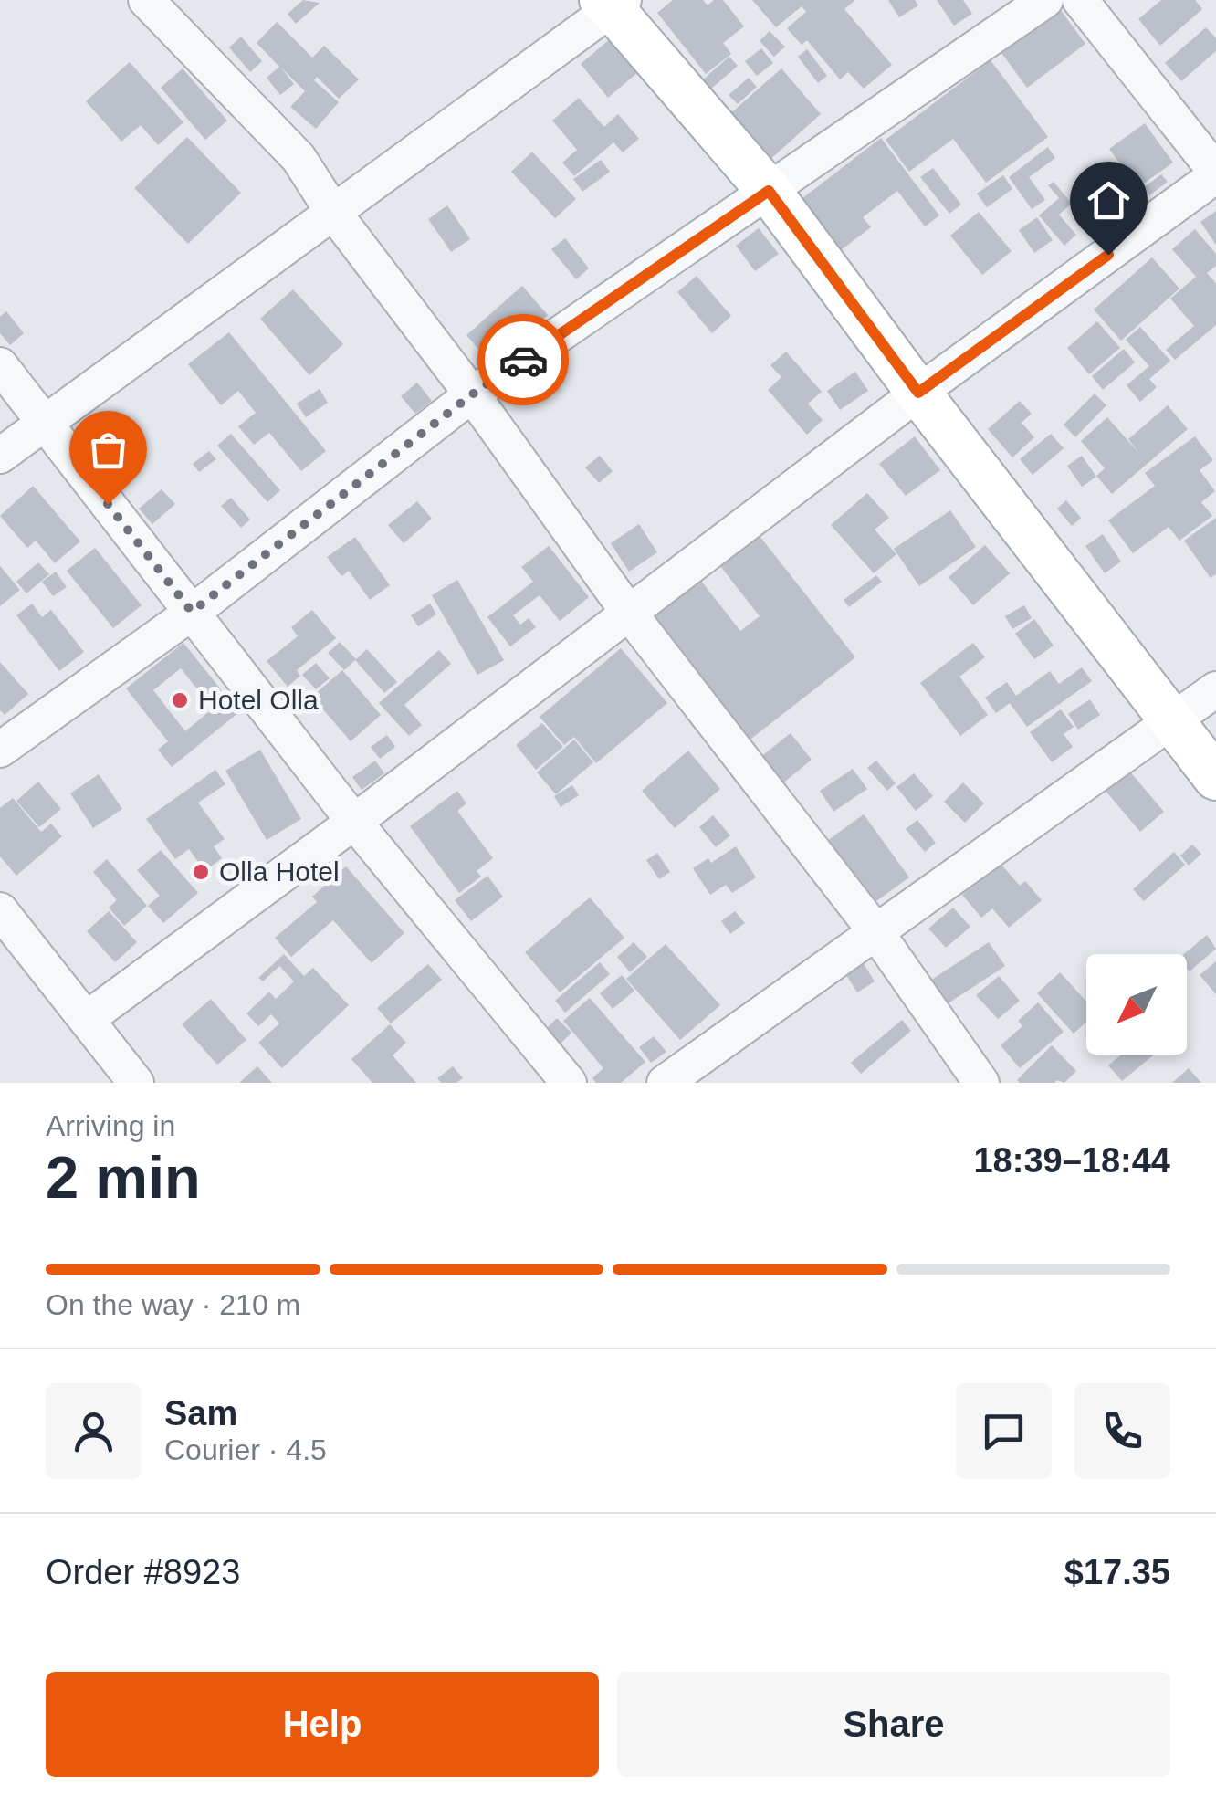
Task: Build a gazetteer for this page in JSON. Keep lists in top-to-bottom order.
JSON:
{
  "places": ["Hotel Olla", "Olla Hotel"],
  "north": "bottom left",
  "page": {
    "heading": ["2 min", "Arriving in", "18:39–18:44"],
    "panel": [
      "Sam",
      "Courier · 4.5",
      "Order #8923",
      "$17.35"
    ],
    "bar": "On the way · 210 m",
    "buttons": ["Help", "Share"]
  }
}
